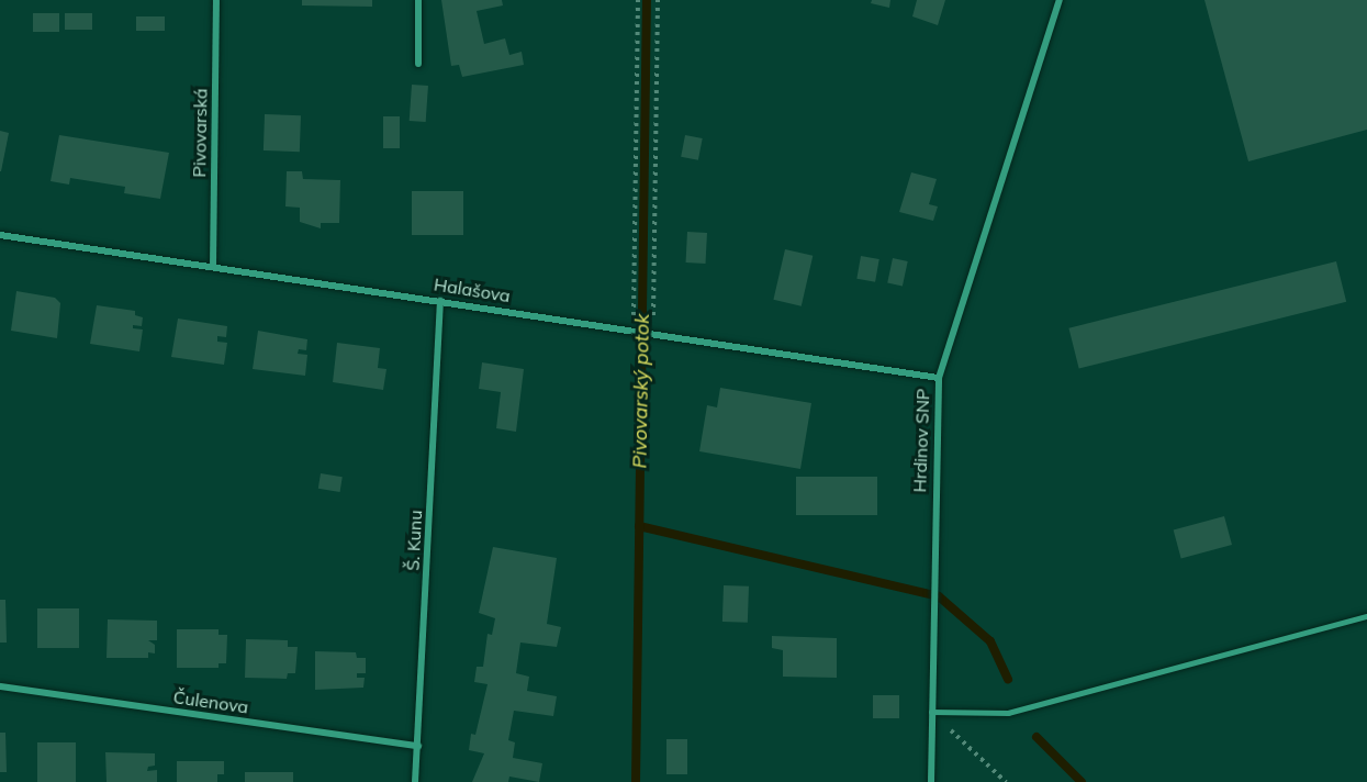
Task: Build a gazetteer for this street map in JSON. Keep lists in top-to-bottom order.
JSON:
{
  "streets": {
    "street": [
      "Pivovarská",
      "Halašova",
      "Hrdinov SNP",
      "Š. Kunu",
      "Čulenova"
    ]
  },
  "crossings": [
    ["Pivovarská", "Halašova"],
    ["Halašova", "Hrdinov SNP"],
    ["Halašova", "Š. Kunu"],
    ["Š. Kunu", "Čulenova"]
  ],
  "water": ["Pivovarský potok"]
}
